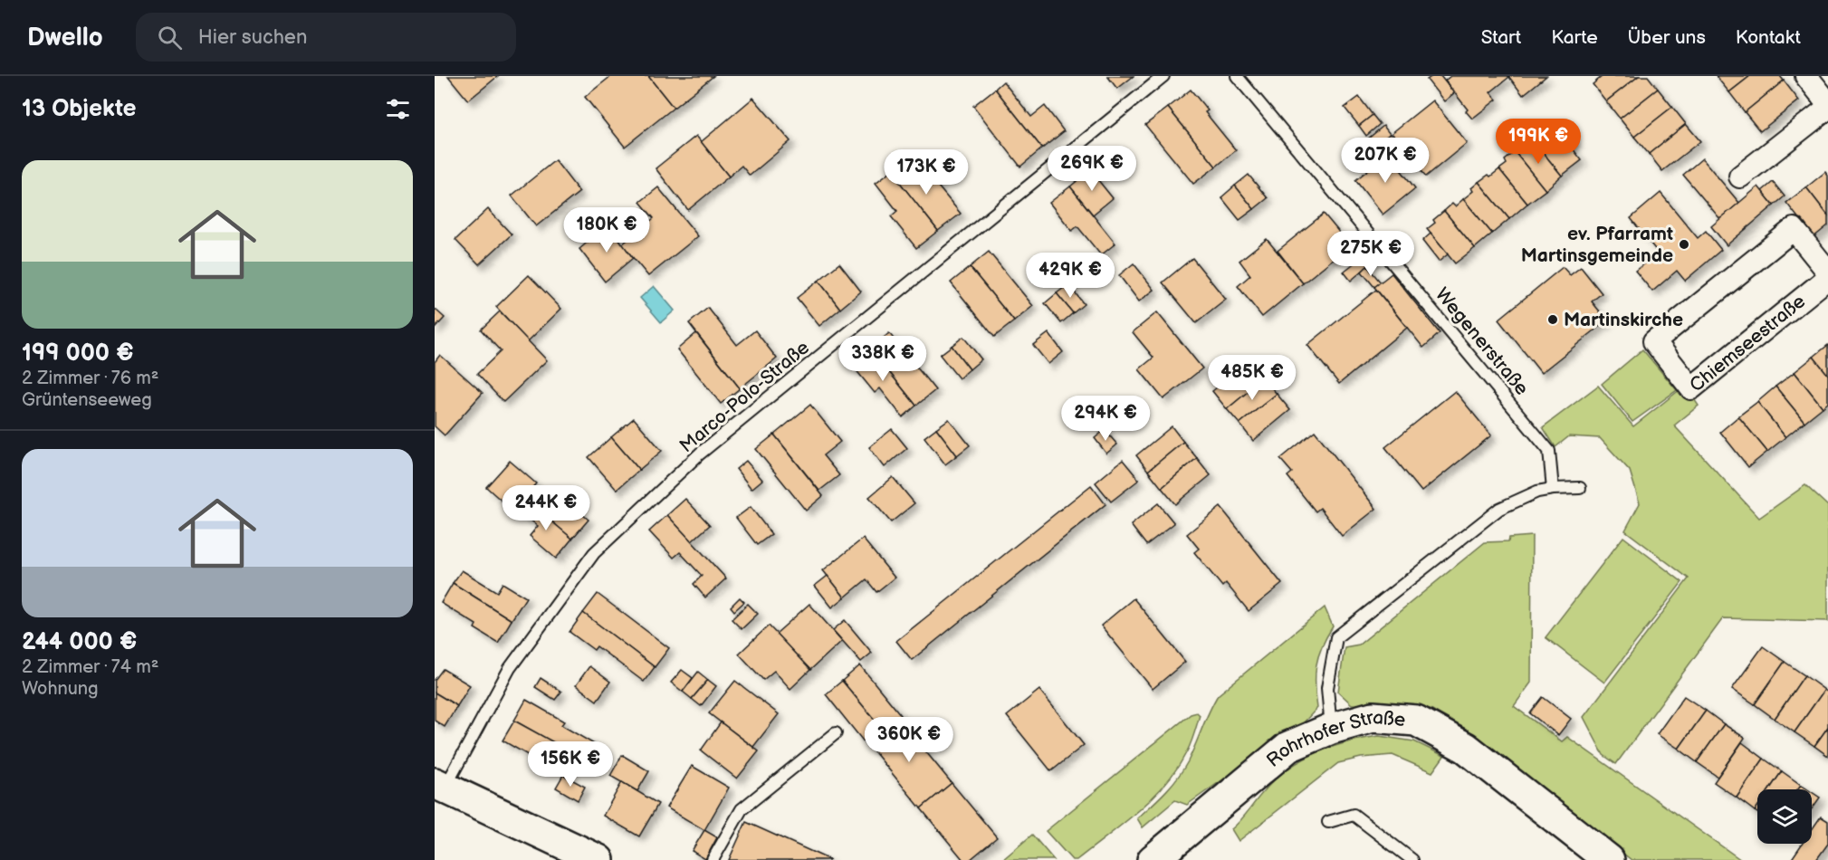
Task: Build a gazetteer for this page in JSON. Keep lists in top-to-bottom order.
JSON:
{
  "streets": {
    "main road": ["Rohrhofer Straße"],
    "street": ["Chiemseestraße"],
    "lane": ["Wegenerstraße", "Marco-Polo-Straße"]
  },
  "places": ["ev. Pfarramt Martinsgemeinde", "Martinskirche"],
  "page": {
    "header": "Dwello",
    "search": "Hier suchen",
    "nav": [
      "Start",
      "Karte",
      "Über uns",
      "Kontakt"
    ],
    "heading": "13 Objekte",
    "price": [
      "199K €",
      "207K €",
      "269K €",
      "173K €",
      "180K €",
      "275K €",
      "429K €",
      "338K €",
      "485K €",
      "294K €",
      "244K €",
      "360K €",
      "156K €"
    ],
    "list": [
      {
        "name": "199 000 €",
        "note": "2 Zimmer · 76 m² · Grüntenseeweg"
      },
      {
        "name": "244 000 €",
        "note": "2 Zimmer · 74 m² · Wohnung"
      }
    ]
  }
}
